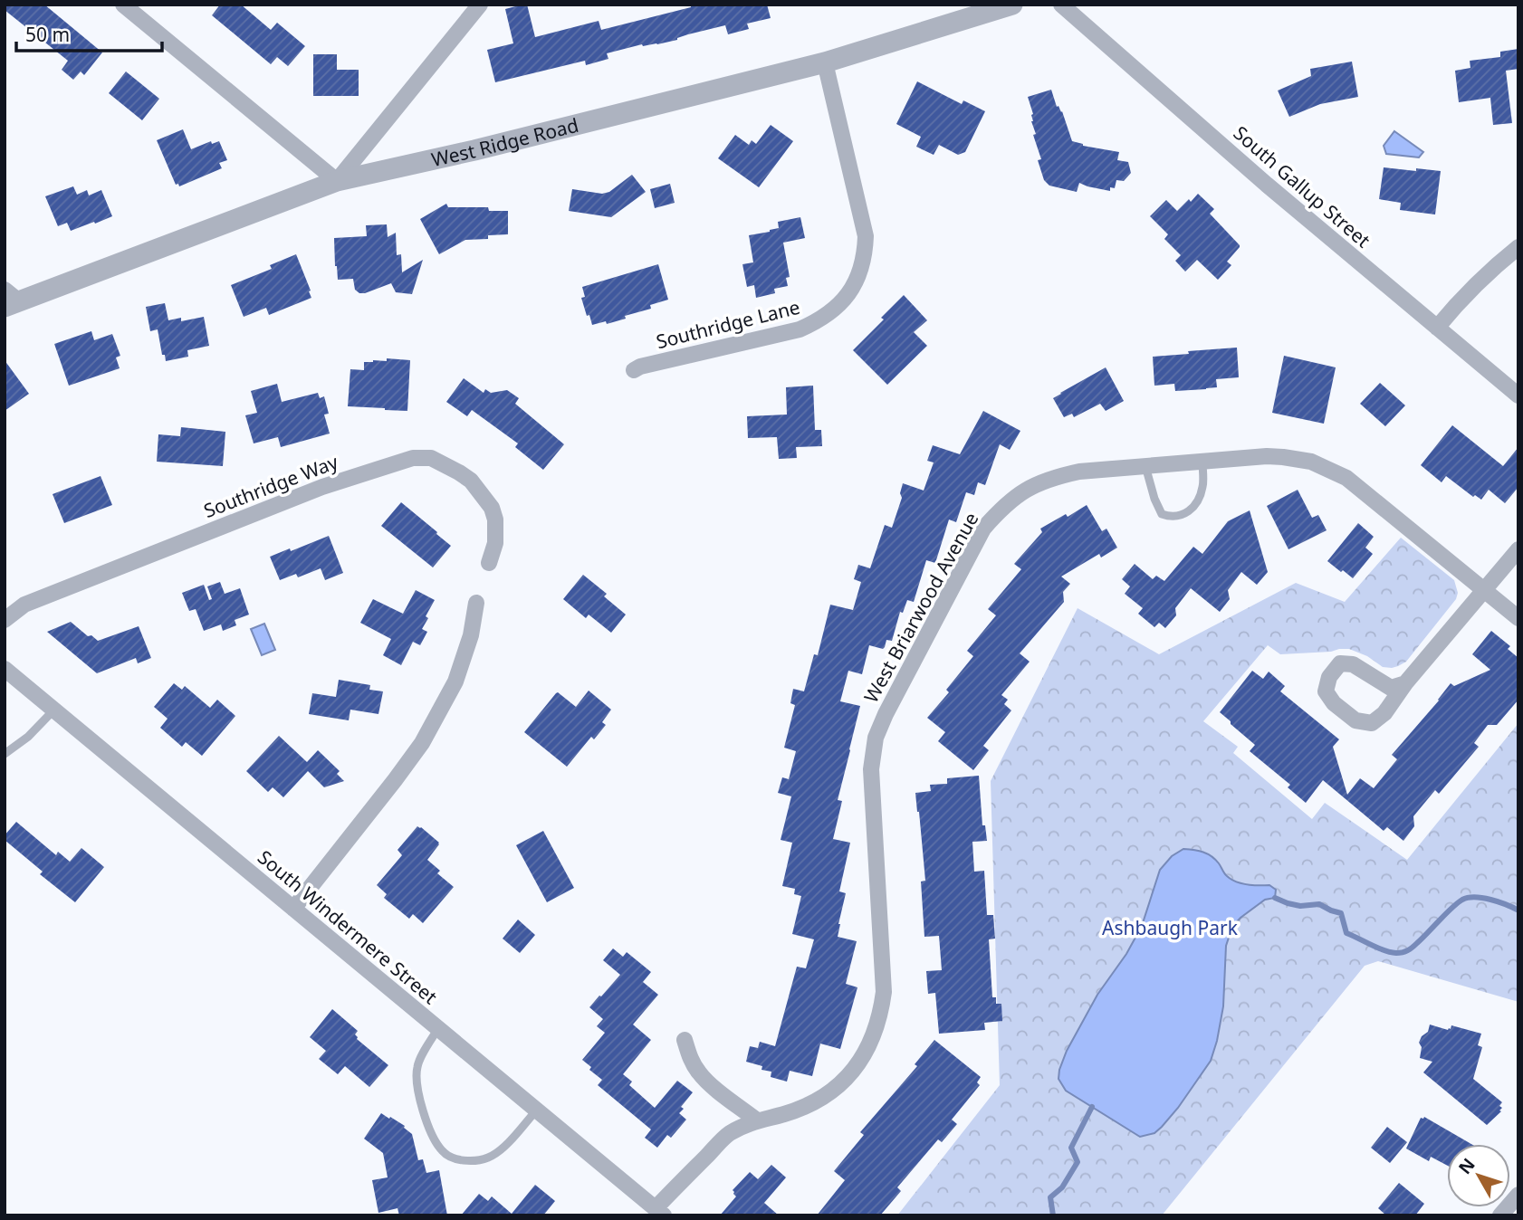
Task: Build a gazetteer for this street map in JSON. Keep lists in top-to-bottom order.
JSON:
{
  "streets": {
    "street": [
      "West Ridge Road",
      "South Gallup Street",
      "Southridge Lane",
      "Southridge Way",
      "West Briarwood Avenue",
      "South Windermere Street"
    ]
  },
  "crossings": [
    ["West Ridge Road", "Southridge Lane"],
    ["West Briarwood Avenue", "South Windermere Street"]
  ],
  "parks": ["Ashbaugh Park"],
  "scale_bar": "50 m",
  "north": "top left"
}
